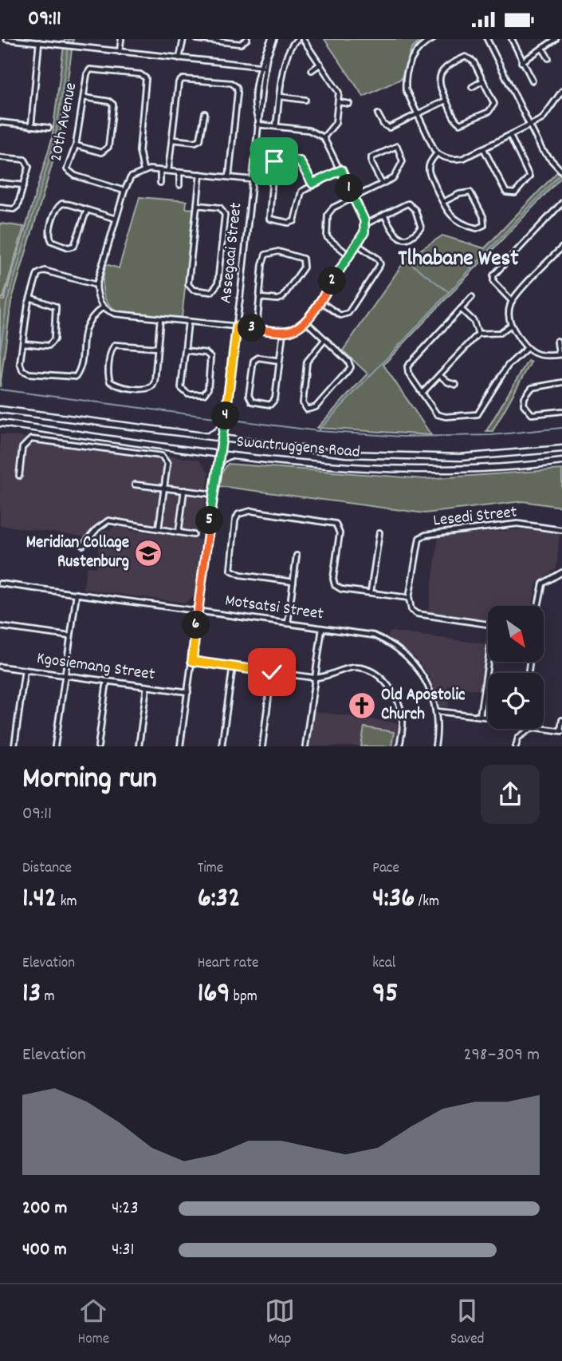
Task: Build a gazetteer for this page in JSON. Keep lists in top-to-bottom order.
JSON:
{
  "streets": {
    "main road": ["Swartruggens Road"],
    "street": [
      "20th Avenue",
      "Assegaai Street",
      "Lesedi Street",
      "Motsatsi Street",
      "Kgosiemang Street"
    ]
  },
  "crossings": [
    ["Assegaai Street", "Swartruggens Road"],
    ["Assegaai Street", "Motsatsi Street"],
    ["Assegaai Street", "Kgosiemang Street"]
  ],
  "districts": ["Tlhabane West"],
  "places": {
    "school or university": ["Meridian Collage Rustenburg"],
    "church": ["Old Apostolic Church"]
  },
  "north": "bottom right",
  "page": {
    "status": "09:11",
    "pins": [
      "1",
      "2",
      "3",
      "4",
      "5",
      "6"
    ],
    "heading": ["Morning run", "09:11"],
    "stats": [
      ["Distance", "1.42 km"],
      ["Time", "6:32"],
      ["Pace", "4:36 /km"],
      ["Elevation", "13 m"],
      ["Heart rate", "169 bpm"],
      ["kcal", "95"]
    ],
    "chart": ["Elevation", "298–309 m"],
    "list": [
      {
        "name": "200 m",
        "note": "4:23"
      },
      {
        "name": "400 m",
        "note": "4:31"
      }
    ],
    "tabs": ["Home", "Map", "Saved"]
  }
}
